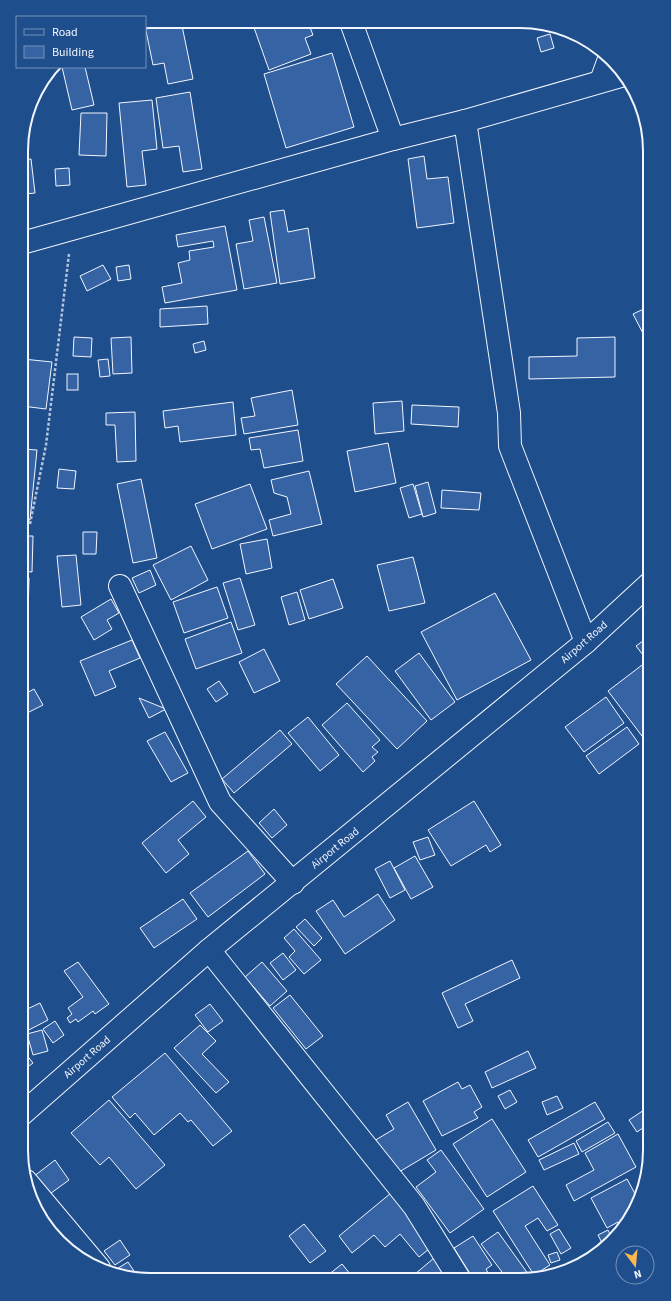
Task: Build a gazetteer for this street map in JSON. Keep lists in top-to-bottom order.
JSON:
{
  "streets": {
    "street": ["Airport Road"]
  },
  "legend": ["Road", "Building"],
  "north": "bottom"
}
